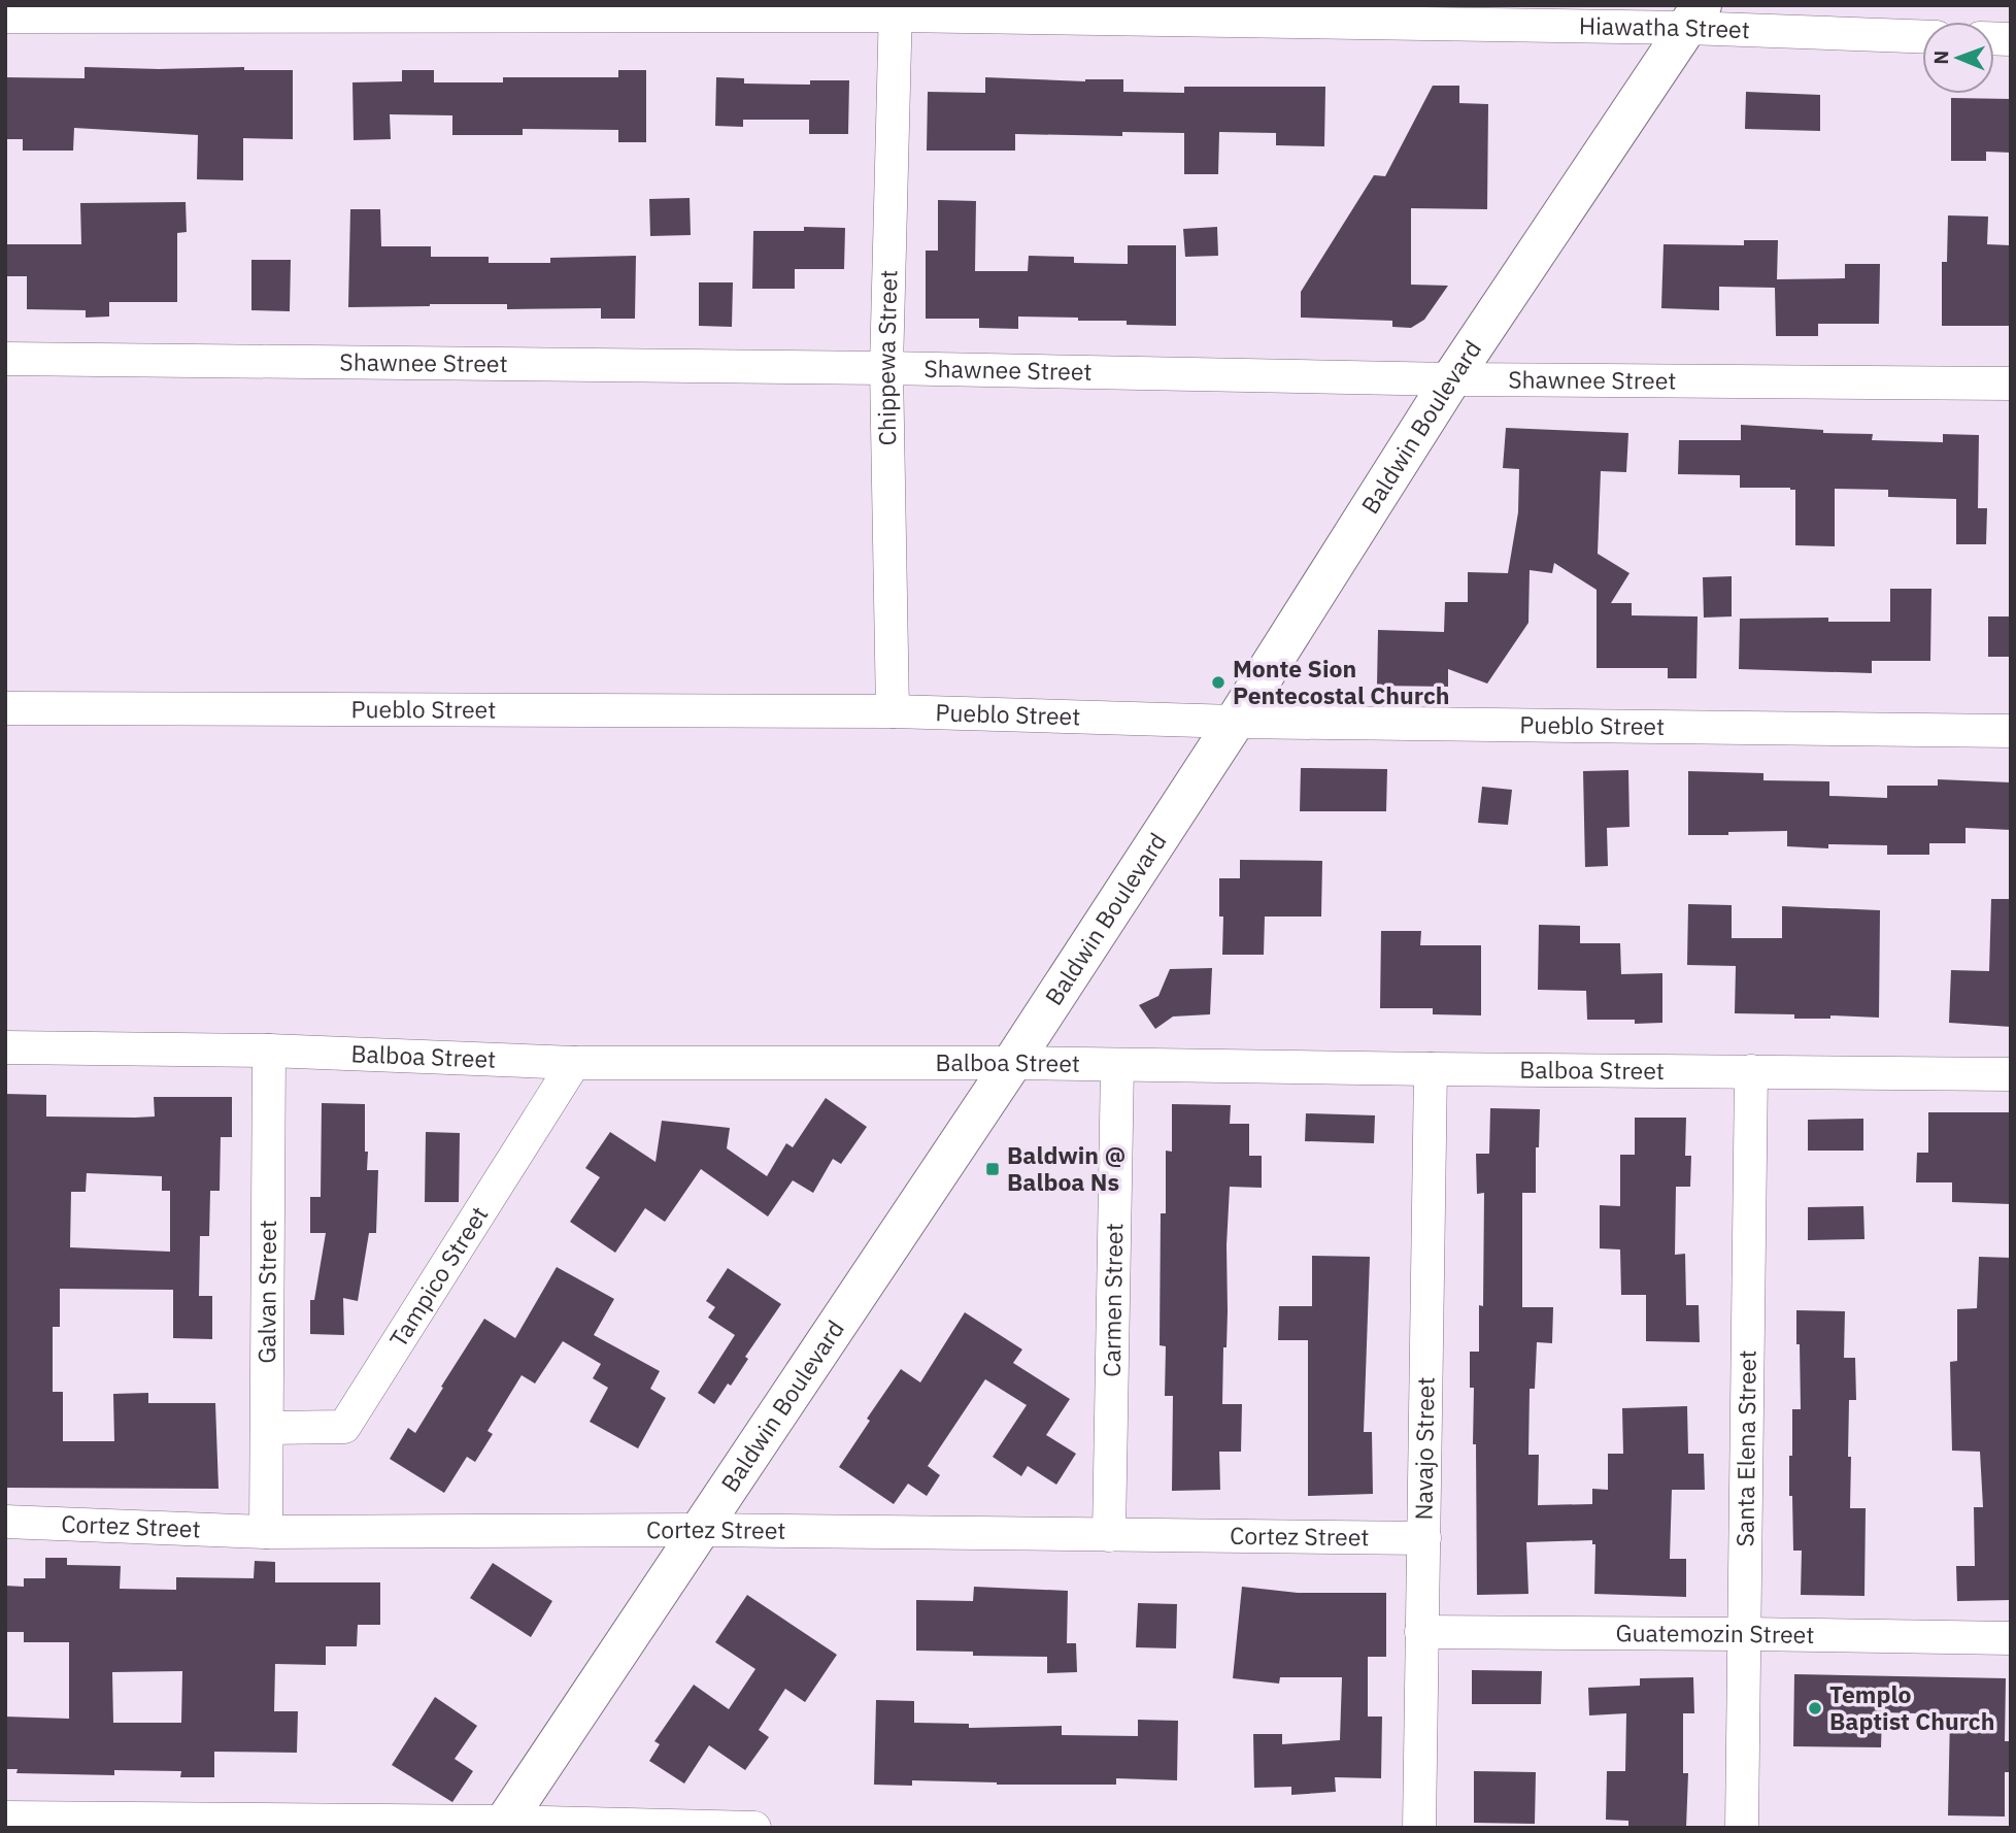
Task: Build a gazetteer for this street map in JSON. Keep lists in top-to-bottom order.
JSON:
{
  "streets": {
    "main road": ["Baldwin Boulevard"],
    "street": [
      "Hiawatha Street",
      "Chippewa Street",
      "Shawnee Street",
      "Pueblo Street",
      "Balboa Street",
      "Tampico Street",
      "Galvan Street",
      "Carmen Street",
      "Navajo Street",
      "Santa Elena Street",
      "Cortez Street",
      "Guatemozin Street"
    ]
  },
  "crossings": [
    ["Hiawatha Street", "Chippewa Street"],
    ["Hiawatha Street", "Baldwin Boulevard"],
    ["Chippewa Street", "Shawnee Street"],
    ["Chippewa Street", "Pueblo Street"],
    ["Shawnee Street", "Baldwin Boulevard"],
    ["Baldwin Boulevard", "Pueblo Street"],
    ["Baldwin Boulevard", "Balboa Street"],
    ["Baldwin Boulevard", "Cortez Street"],
    ["Balboa Street", "Tampico Street"],
    ["Balboa Street", "Galvan Street"],
    ["Balboa Street", "Carmen Street"],
    ["Balboa Street", "Navajo Street"],
    ["Balboa Street", "Santa Elena Street"],
    ["Tampico Street", "Galvan Street"],
    ["Galvan Street", "Cortez Street"],
    ["Carmen Street", "Cortez Street"],
    ["Navajo Street", "Cortez Street"],
    ["Navajo Street", "Guatemozin Street"],
    ["Santa Elena Street", "Guatemozin Street"]
  ],
  "places": {
    "other": ["Monte Sion Pentecostal Church", "Templo Baptist Church"],
    "transit": ["Baldwin @ Balboa Ns"]
  },
  "north": "left"
}
